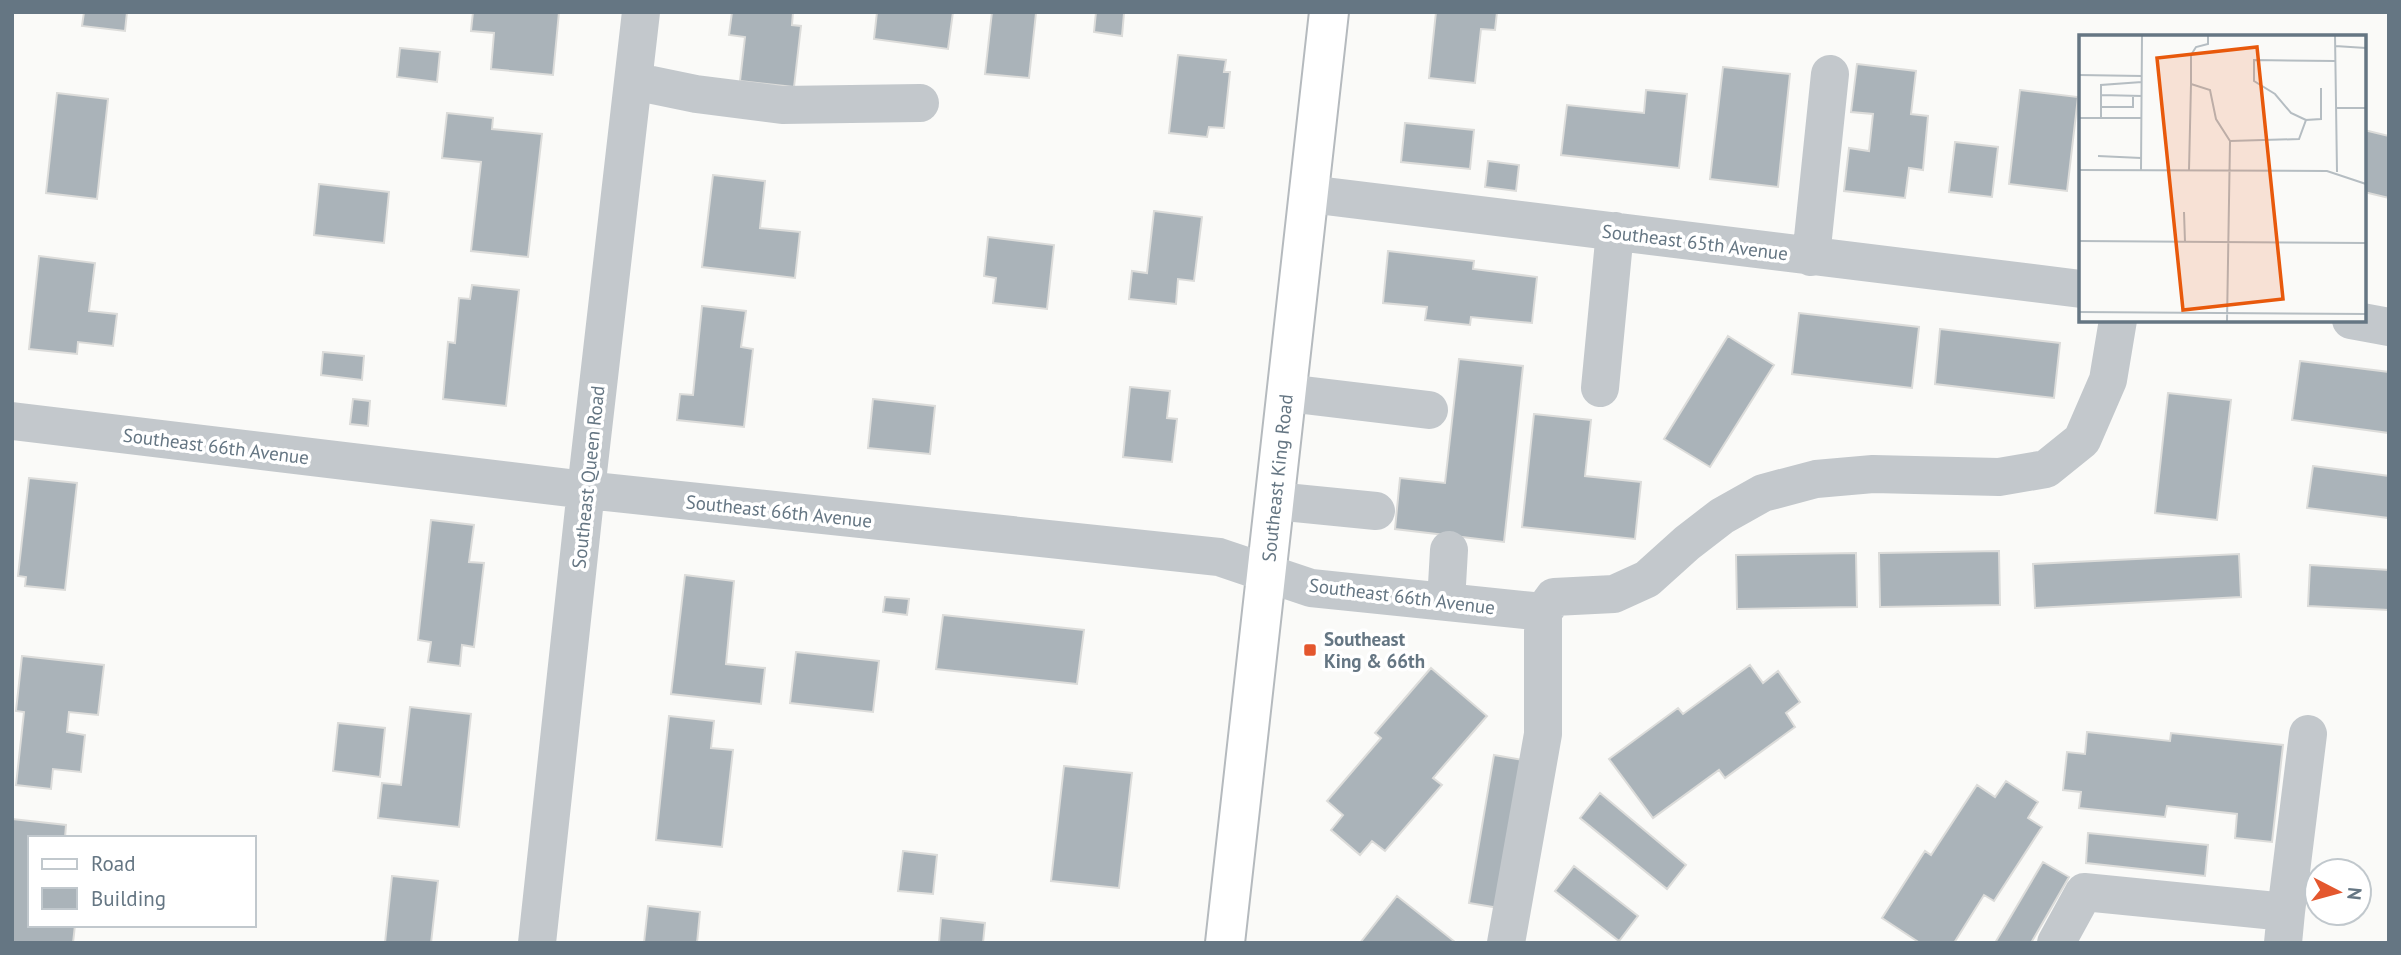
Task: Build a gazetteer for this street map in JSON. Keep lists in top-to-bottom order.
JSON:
{
  "streets": {
    "main road": ["Southeast King Road"],
    "street": ["Southeast 65th Avenue", "Southeast 66th Avenue", "Southeast Queen Road"]
  },
  "crossings": [
    ["Southeast 65th Avenue", "Southeast King Road"],
    ["Southeast 66th Avenue", "Southeast Queen Road"],
    ["Southeast 66th Avenue", "Southeast King Road"]
  ],
  "places": {
    "transit": ["Southeast King & 66th"]
  },
  "legend": ["Road", "Building"],
  "north": "right"
}
